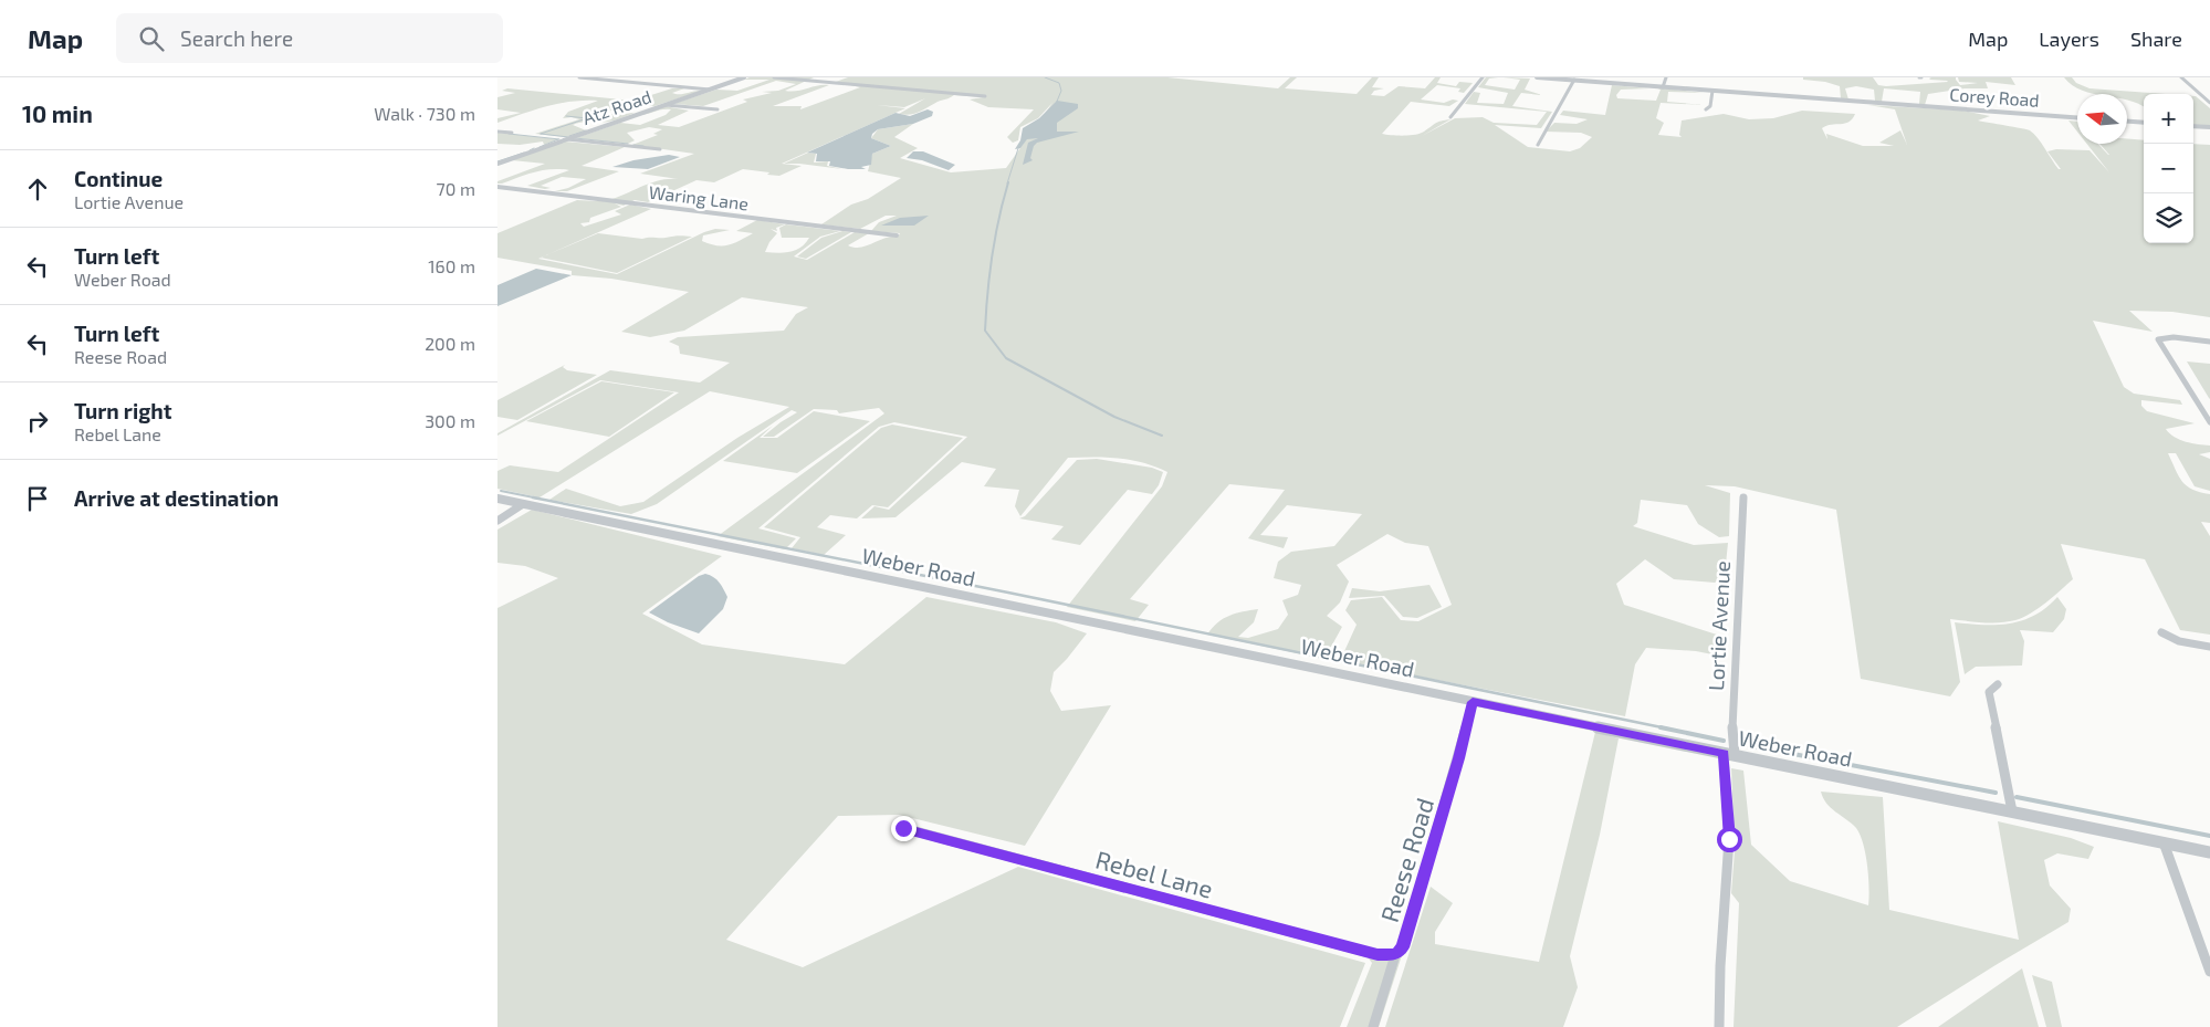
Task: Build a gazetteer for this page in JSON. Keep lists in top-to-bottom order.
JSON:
{
  "streets": {
    "street": [
      "Corey Road",
      "Atz Road",
      "Waring Lane",
      "Weber Road",
      "Lortie Avenue",
      "Reese Road",
      "Rebel Lane"
    ]
  },
  "crossings": [
    ["Weber Road", "Lortie Avenue"],
    ["Weber Road", "Reese Road"],
    ["Reese Road", "Rebel Lane"]
  ],
  "north": "left",
  "page": {
    "header": "Map",
    "search": "Search here",
    "nav": ["Map", "Layers", "Share"],
    "heading": ["10 min", "Walk · 730 m"],
    "map_buttons": ["+", "−"],
    "list": [
      ["Continue", "Lortie Avenue", "70 m"],
      ["Turn left", "Weber Road", "160 m"],
      ["Turn left", "Reese Road", "200 m"],
      ["Turn right", "Rebel Lane", "300 m"],
      "Arrive at destination"
    ]
  }
}
